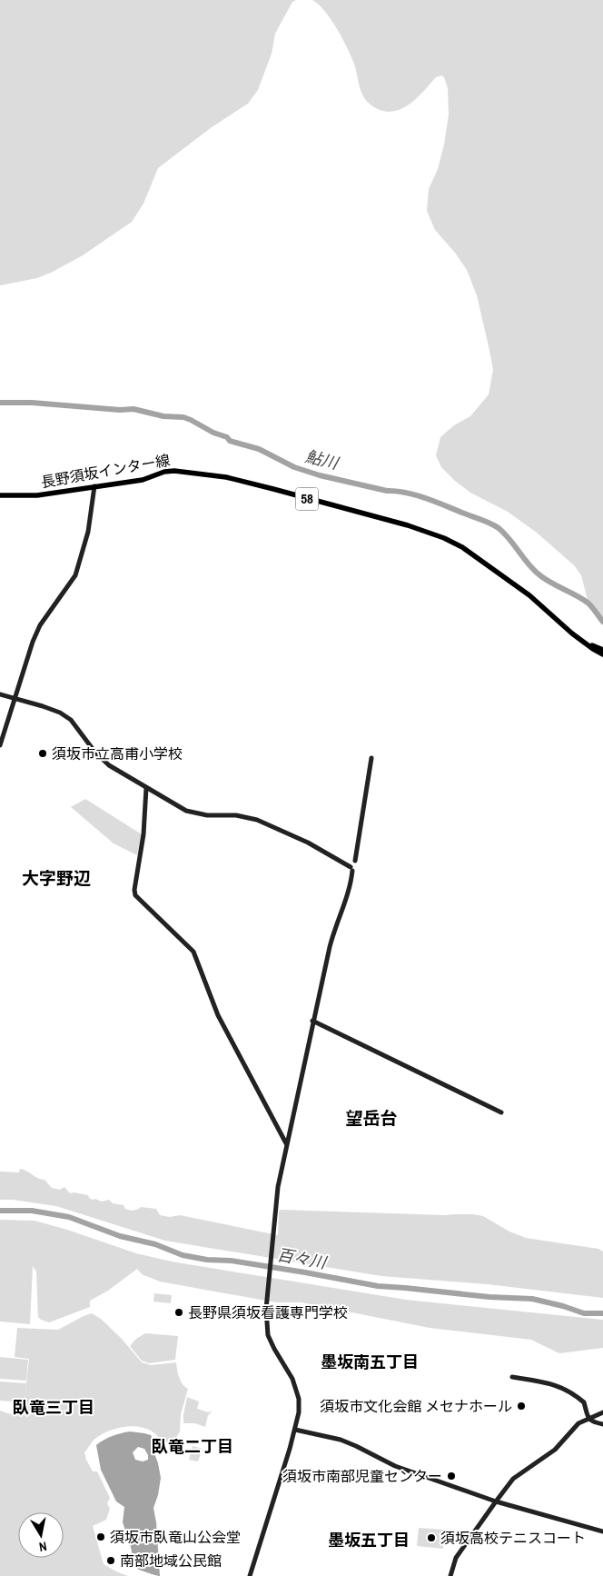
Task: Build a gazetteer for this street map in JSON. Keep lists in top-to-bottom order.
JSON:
{
  "streets": {
    "main road": ["長野須坂インター線", "58"]
  },
  "districts": [
    "大字野辺",
    "望岳台",
    "墨坂南五丁目",
    "臥竜三丁目",
    "臥竜二丁目",
    "墨坂五丁目"
  ],
  "water": ["鮎川", "百々川"],
  "places": [
    "須坂市立高甫小学校",
    "長野県須坂看護専門学校",
    "須坂市文化会館 メセナホール",
    "須坂市南部児童センター",
    "須坂市臥竜山公会堂",
    "須坂高校テニスコート",
    "南部地域公民館"
  ],
  "north": "bottom"
}
